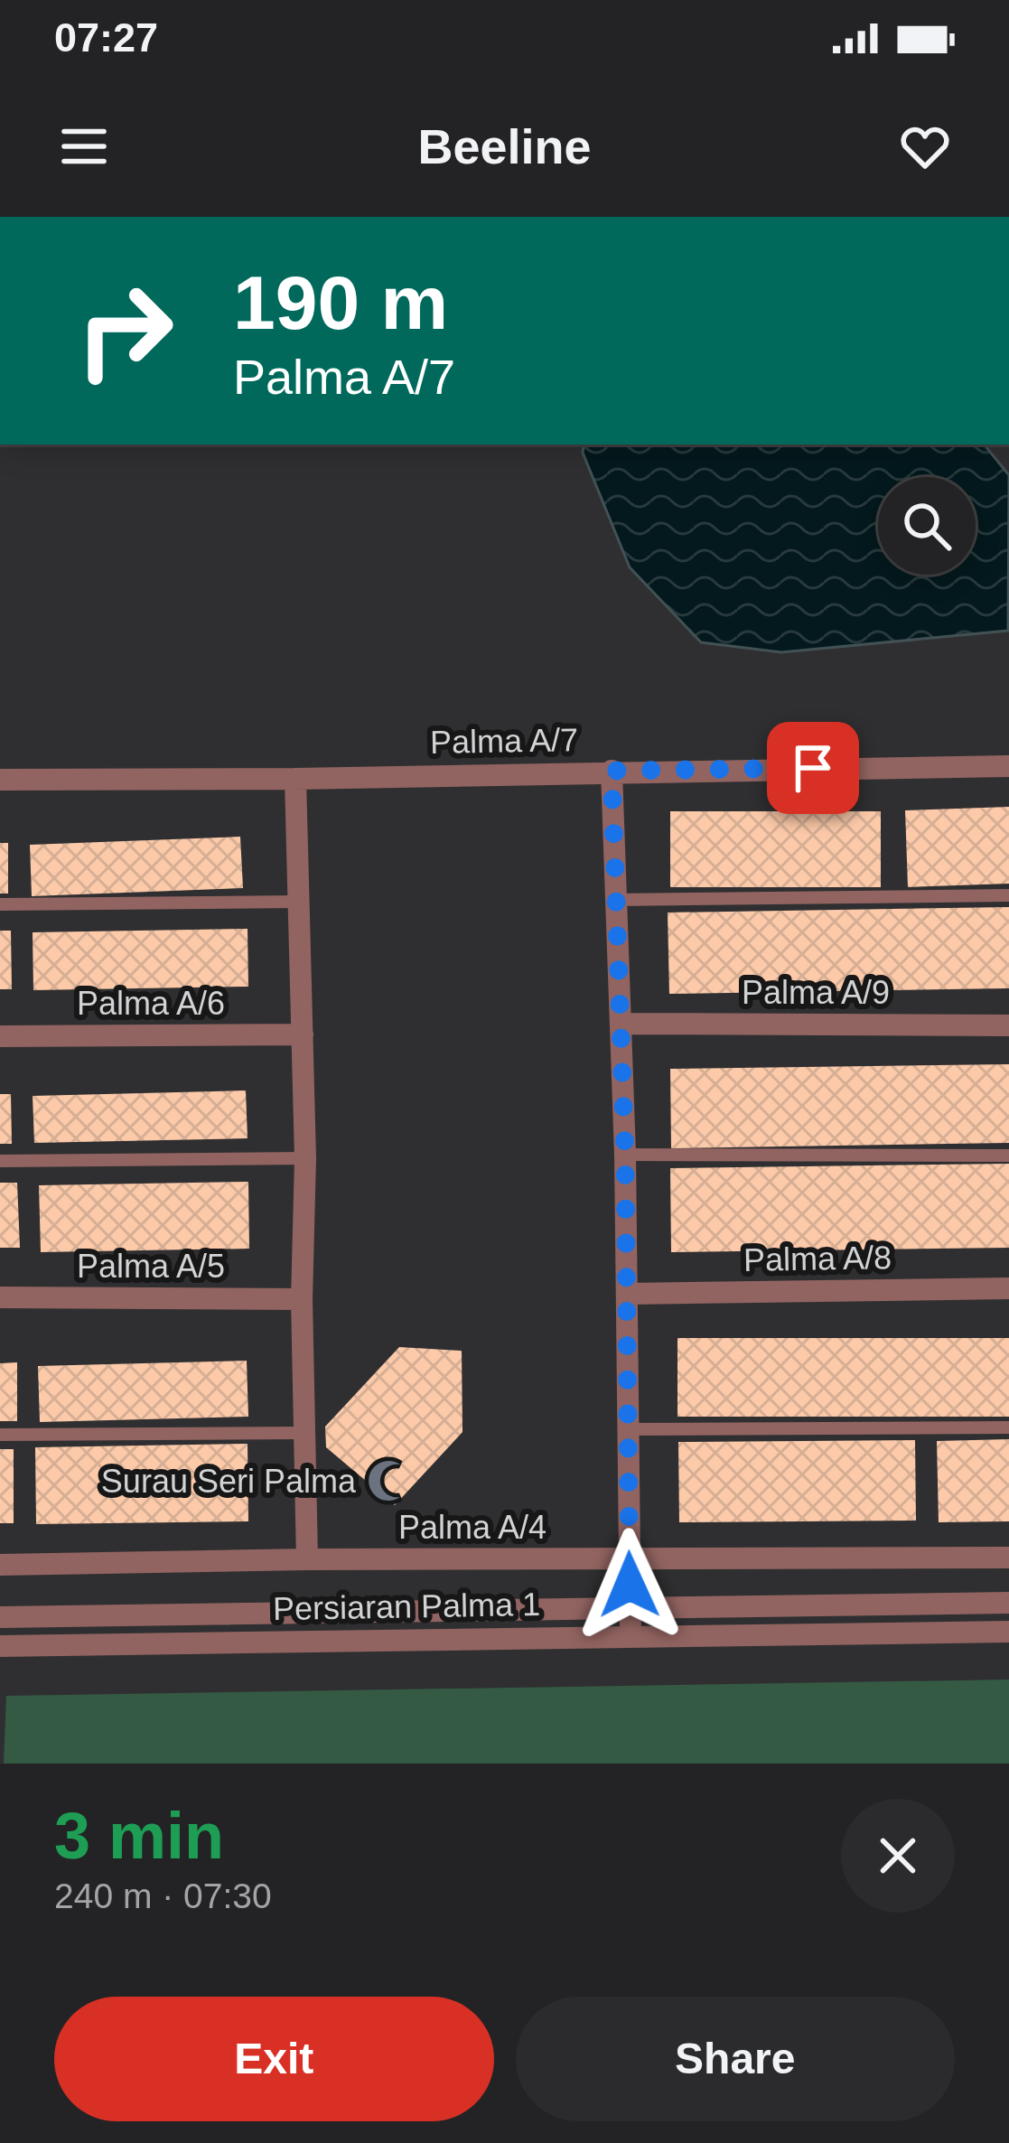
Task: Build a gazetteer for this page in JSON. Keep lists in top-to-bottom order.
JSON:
{
  "streets": {
    "street": [
      "Palma A/7",
      "Palma A/9",
      "Palma A/6",
      "Palma A/8",
      "Palma A/5",
      "Palma A/4",
      "Persiaran Palma 1"
    ]
  },
  "places": {
    "mosque": ["Surau Seri Palma"]
  },
  "page": {
    "status": "07:27",
    "header": "Beeline",
    "turn": ["190 m", "Palma A/7"],
    "heading": ["3 min", "240 m · 07:30"],
    "buttons": ["Exit", "Share"]
  }
}
